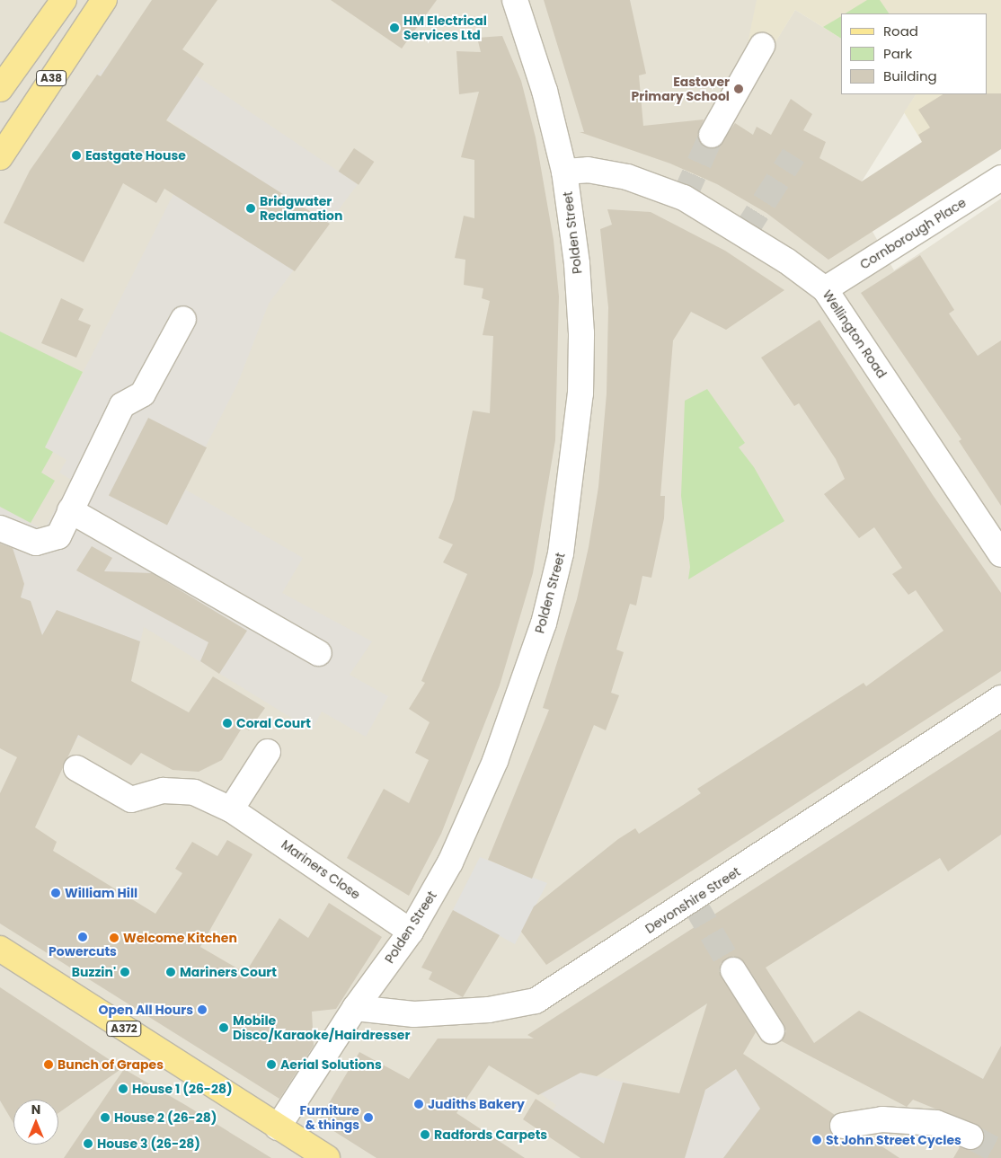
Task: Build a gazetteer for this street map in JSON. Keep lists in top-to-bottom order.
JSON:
{
  "streets": {
    "main road": ["A38", "A372"],
    "street": [
      "Polden Street",
      "Cornborough Place",
      "Wellington Road",
      "Mariners Close",
      "Devonshire Street"
    ]
  },
  "crossings": [
    ["Polden Street", "Wellington Road"],
    ["Polden Street", "Mariners Close"],
    ["Polden Street", "Devonshire Street"],
    ["Polden Street", "A372"],
    ["Cornborough Place", "Wellington Road"]
  ],
  "places": [
    "HM Electrical Services Ltd",
    "Eastover Primary School",
    "Eastgate House",
    "Bridgwater Reclamation",
    "Coral Court",
    "William Hill",
    "Powercuts",
    "Welcome Kitchen",
    "Buzzin'",
    "Mariners Court",
    "Open All Hours",
    "Mobile Disco/Karaoke/Hairdresser",
    "Bunch of Grapes",
    "Aerial Solutions",
    "House 1 (26-28)",
    "Judiths Bakery",
    "House 2 (26-28)",
    "Furniture & things",
    "Radfords Carpets",
    "St John Street Cycles",
    "House 3 (26-28)"
  ],
  "legend": ["Road", "Park", "Building"],
  "north": "top"
}
